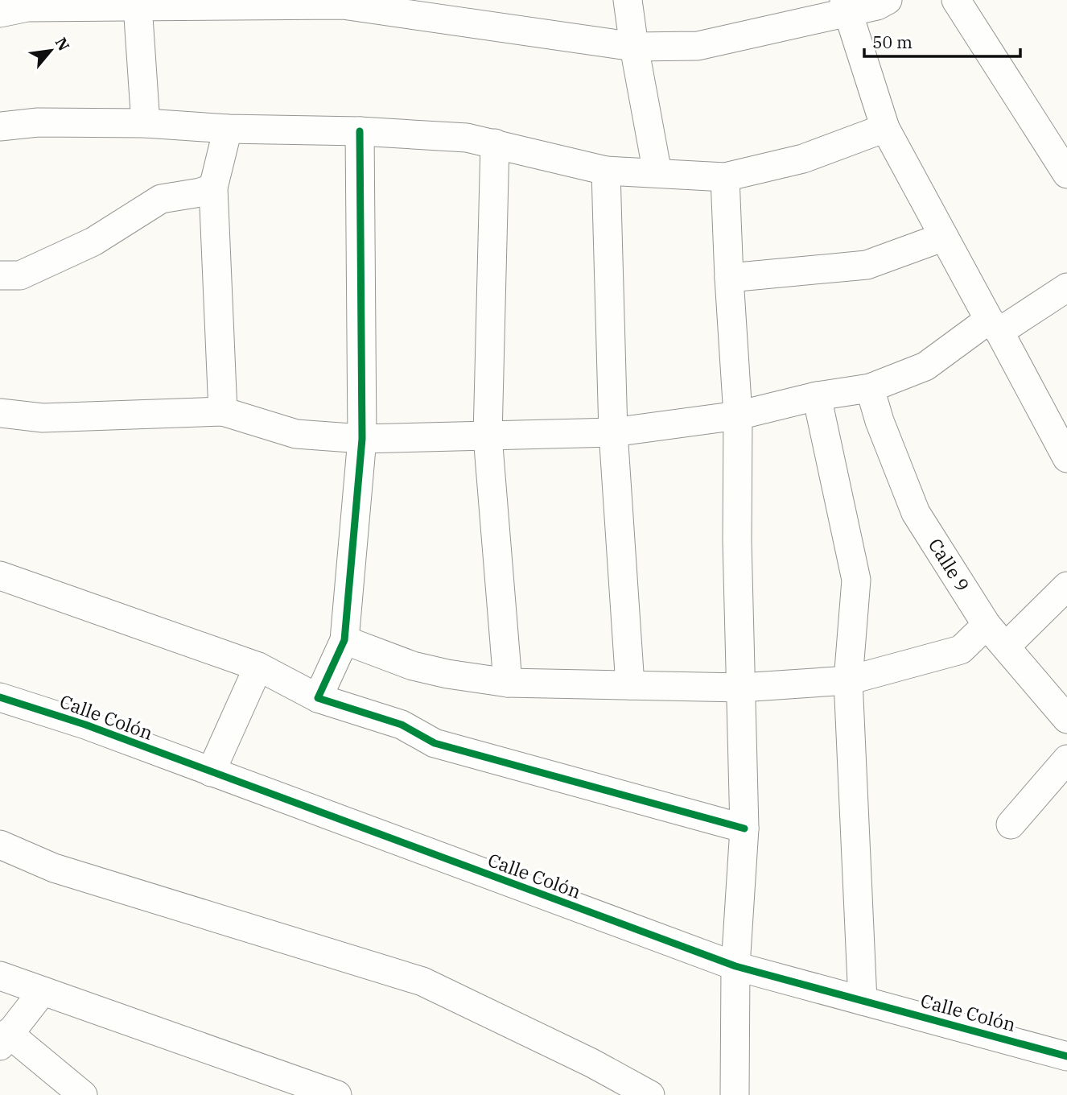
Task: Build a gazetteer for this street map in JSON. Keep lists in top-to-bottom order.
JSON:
{
  "streets": {
    "street": ["Calle 9", "Calle Colón"]
  },
  "scale_bar": "50 m",
  "north": "top right"
}
